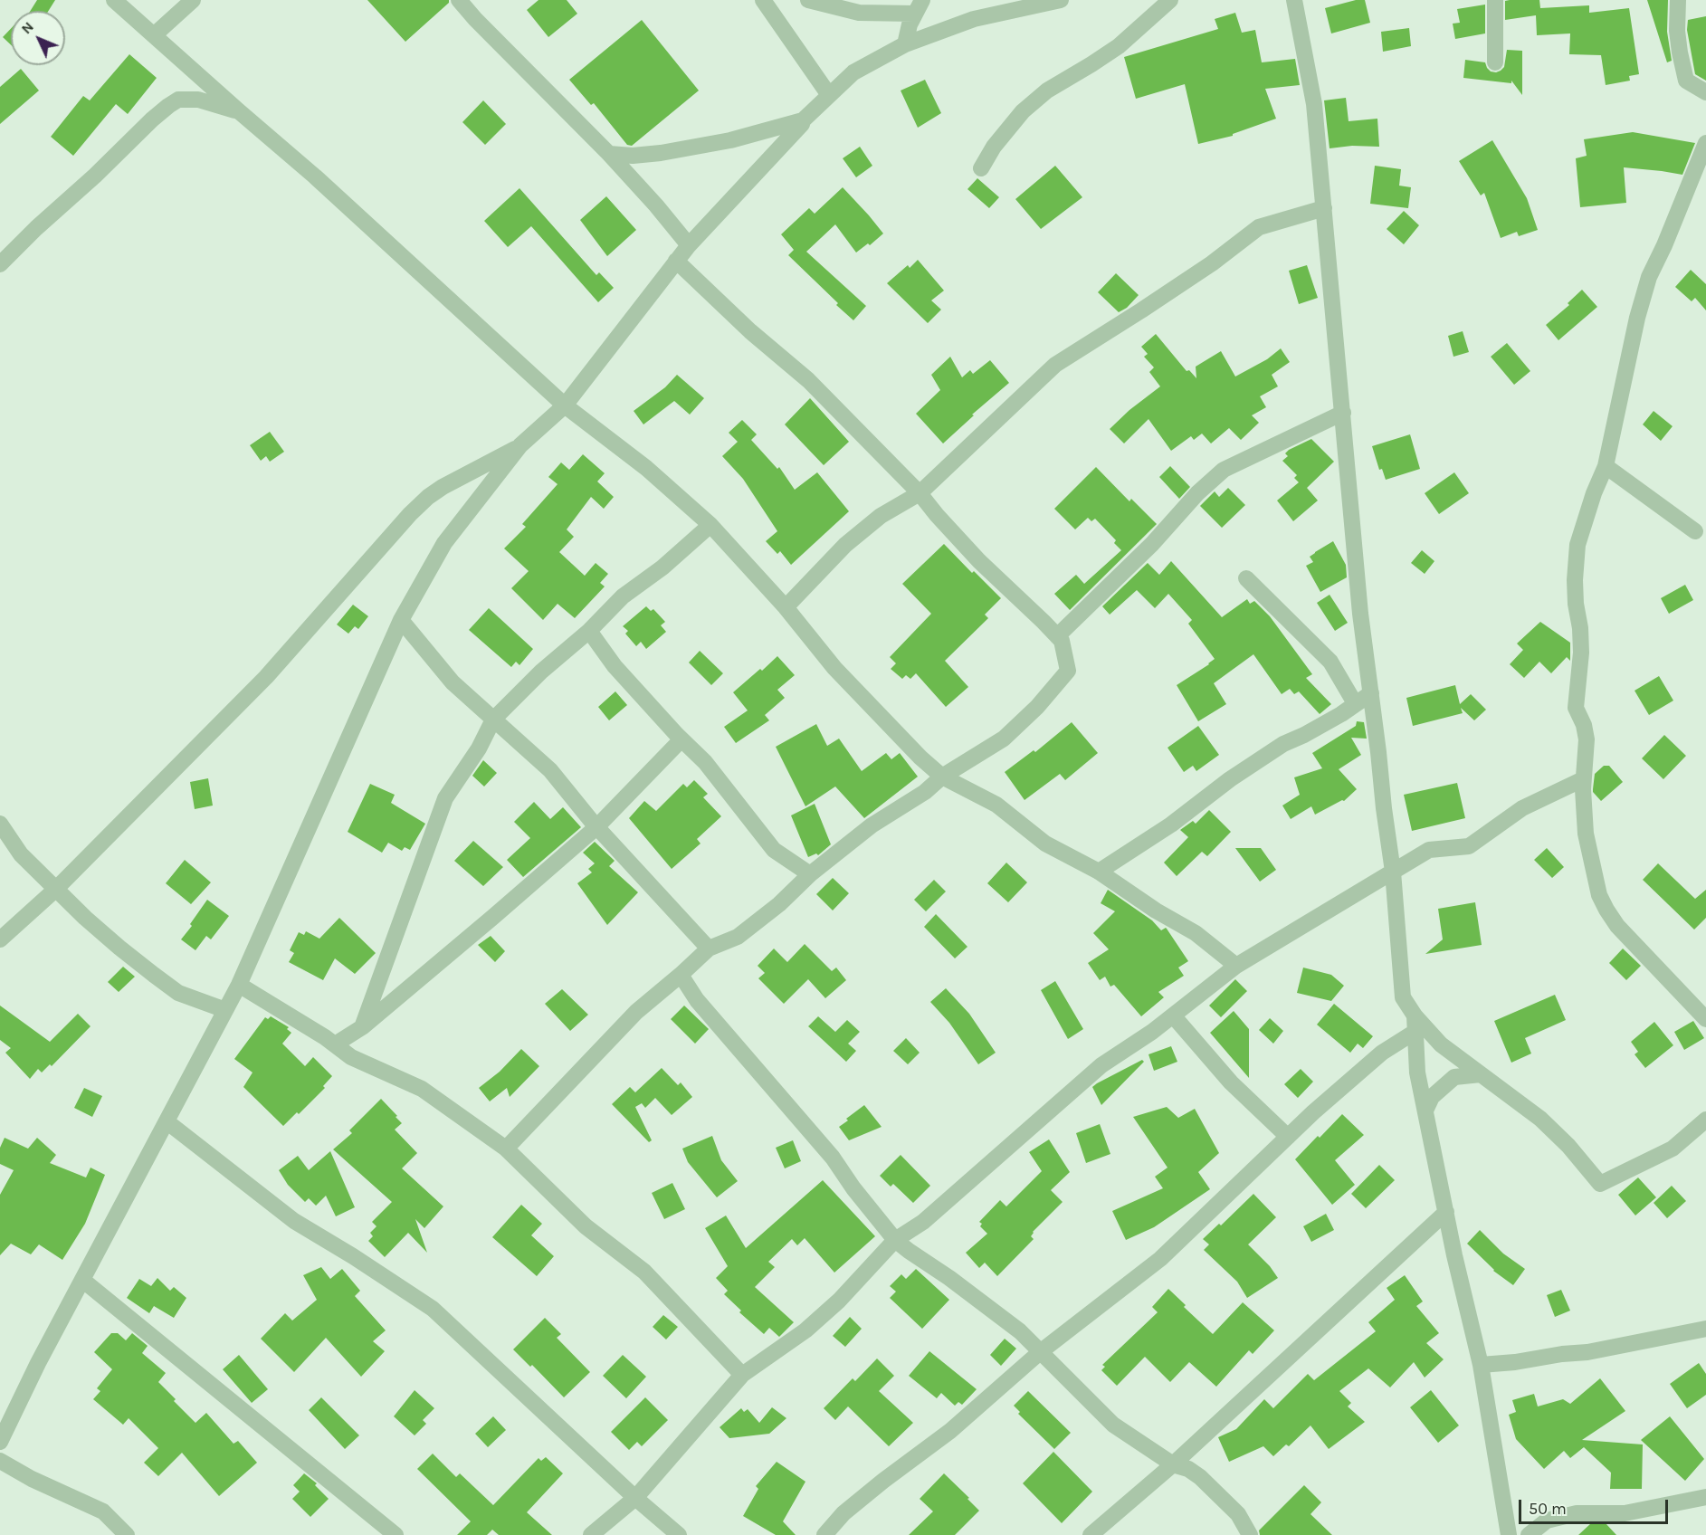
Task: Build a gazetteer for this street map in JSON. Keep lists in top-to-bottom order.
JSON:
{
  "scale_bar": "50 m",
  "north": "top left"
}
